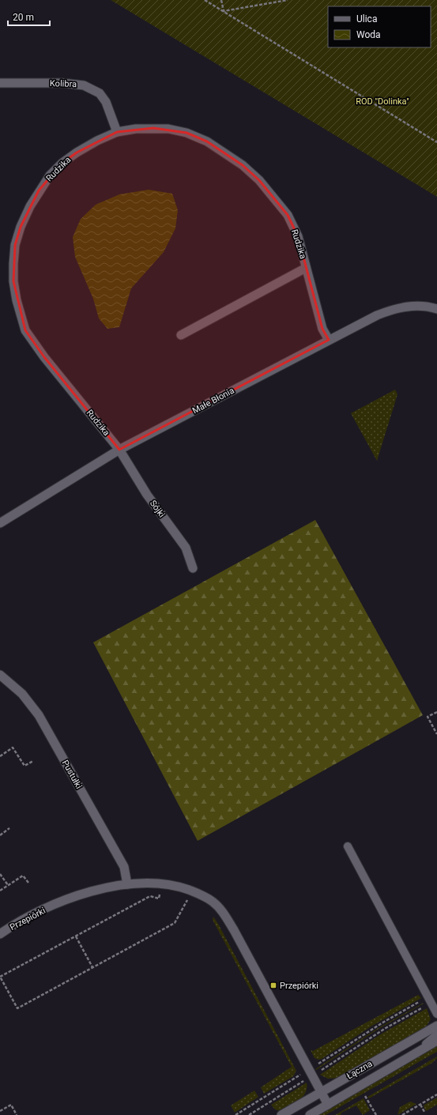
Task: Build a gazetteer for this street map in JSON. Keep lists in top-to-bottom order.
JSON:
{
  "streets": {
    "street": [
      "Kolibra",
      "Rudzika",
      "Małe Błonia",
      "Sójki",
      "Pustułki",
      "Przepiórki",
      "Łączna"
    ]
  },
  "crossings": [
    ["Kolibra", "Rudzika"],
    ["Rudzika", "Małe Błonia"],
    ["Rudzika", "Sójki"],
    ["Małe Błonia", "Sójki"],
    ["Pustułki", "Przepiórki"],
    ["Przepiórki", "Łączna"]
  ],
  "parks": ["ROD \"Dolinka\""],
  "places": {
    "transit": ["Przepiórki"]
  },
  "legend": ["Ulica", "Woda"],
  "scale_bar": "20 m"
}
